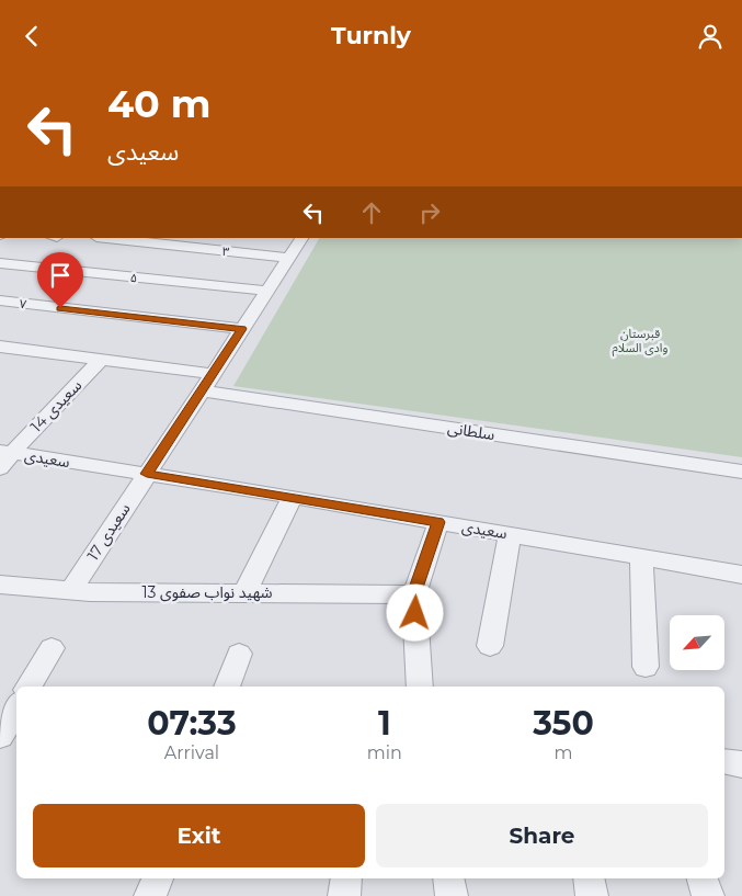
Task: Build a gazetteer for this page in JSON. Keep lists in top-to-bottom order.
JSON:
{
  "streets": {
    "street": [
      "۳",
      "۵",
      "۷",
      "سعیدی 14",
      "سلطانی",
      "سعیدی",
      "سعیدی 17",
      "شهید نواب صفوی 13"
    ]
  },
  "crossings": [
    ["سعیدی 14", "سعیدی"],
    ["سعیدی", "سعیدی 17"],
    ["سعیدی 17", "شهید نواب صفوی 13"]
  ],
  "parks": ["قبرستان وادی السلام"],
  "north": "bottom left",
  "page": {
    "header": "Turnly",
    "turn": ["40 m", "سعیدی"],
    "eta": [
      "07:33",
      "Arrival",
      "1",
      "min",
      "350",
      "m"
    ],
    "buttons": ["Exit", "Share"]
  }
}
